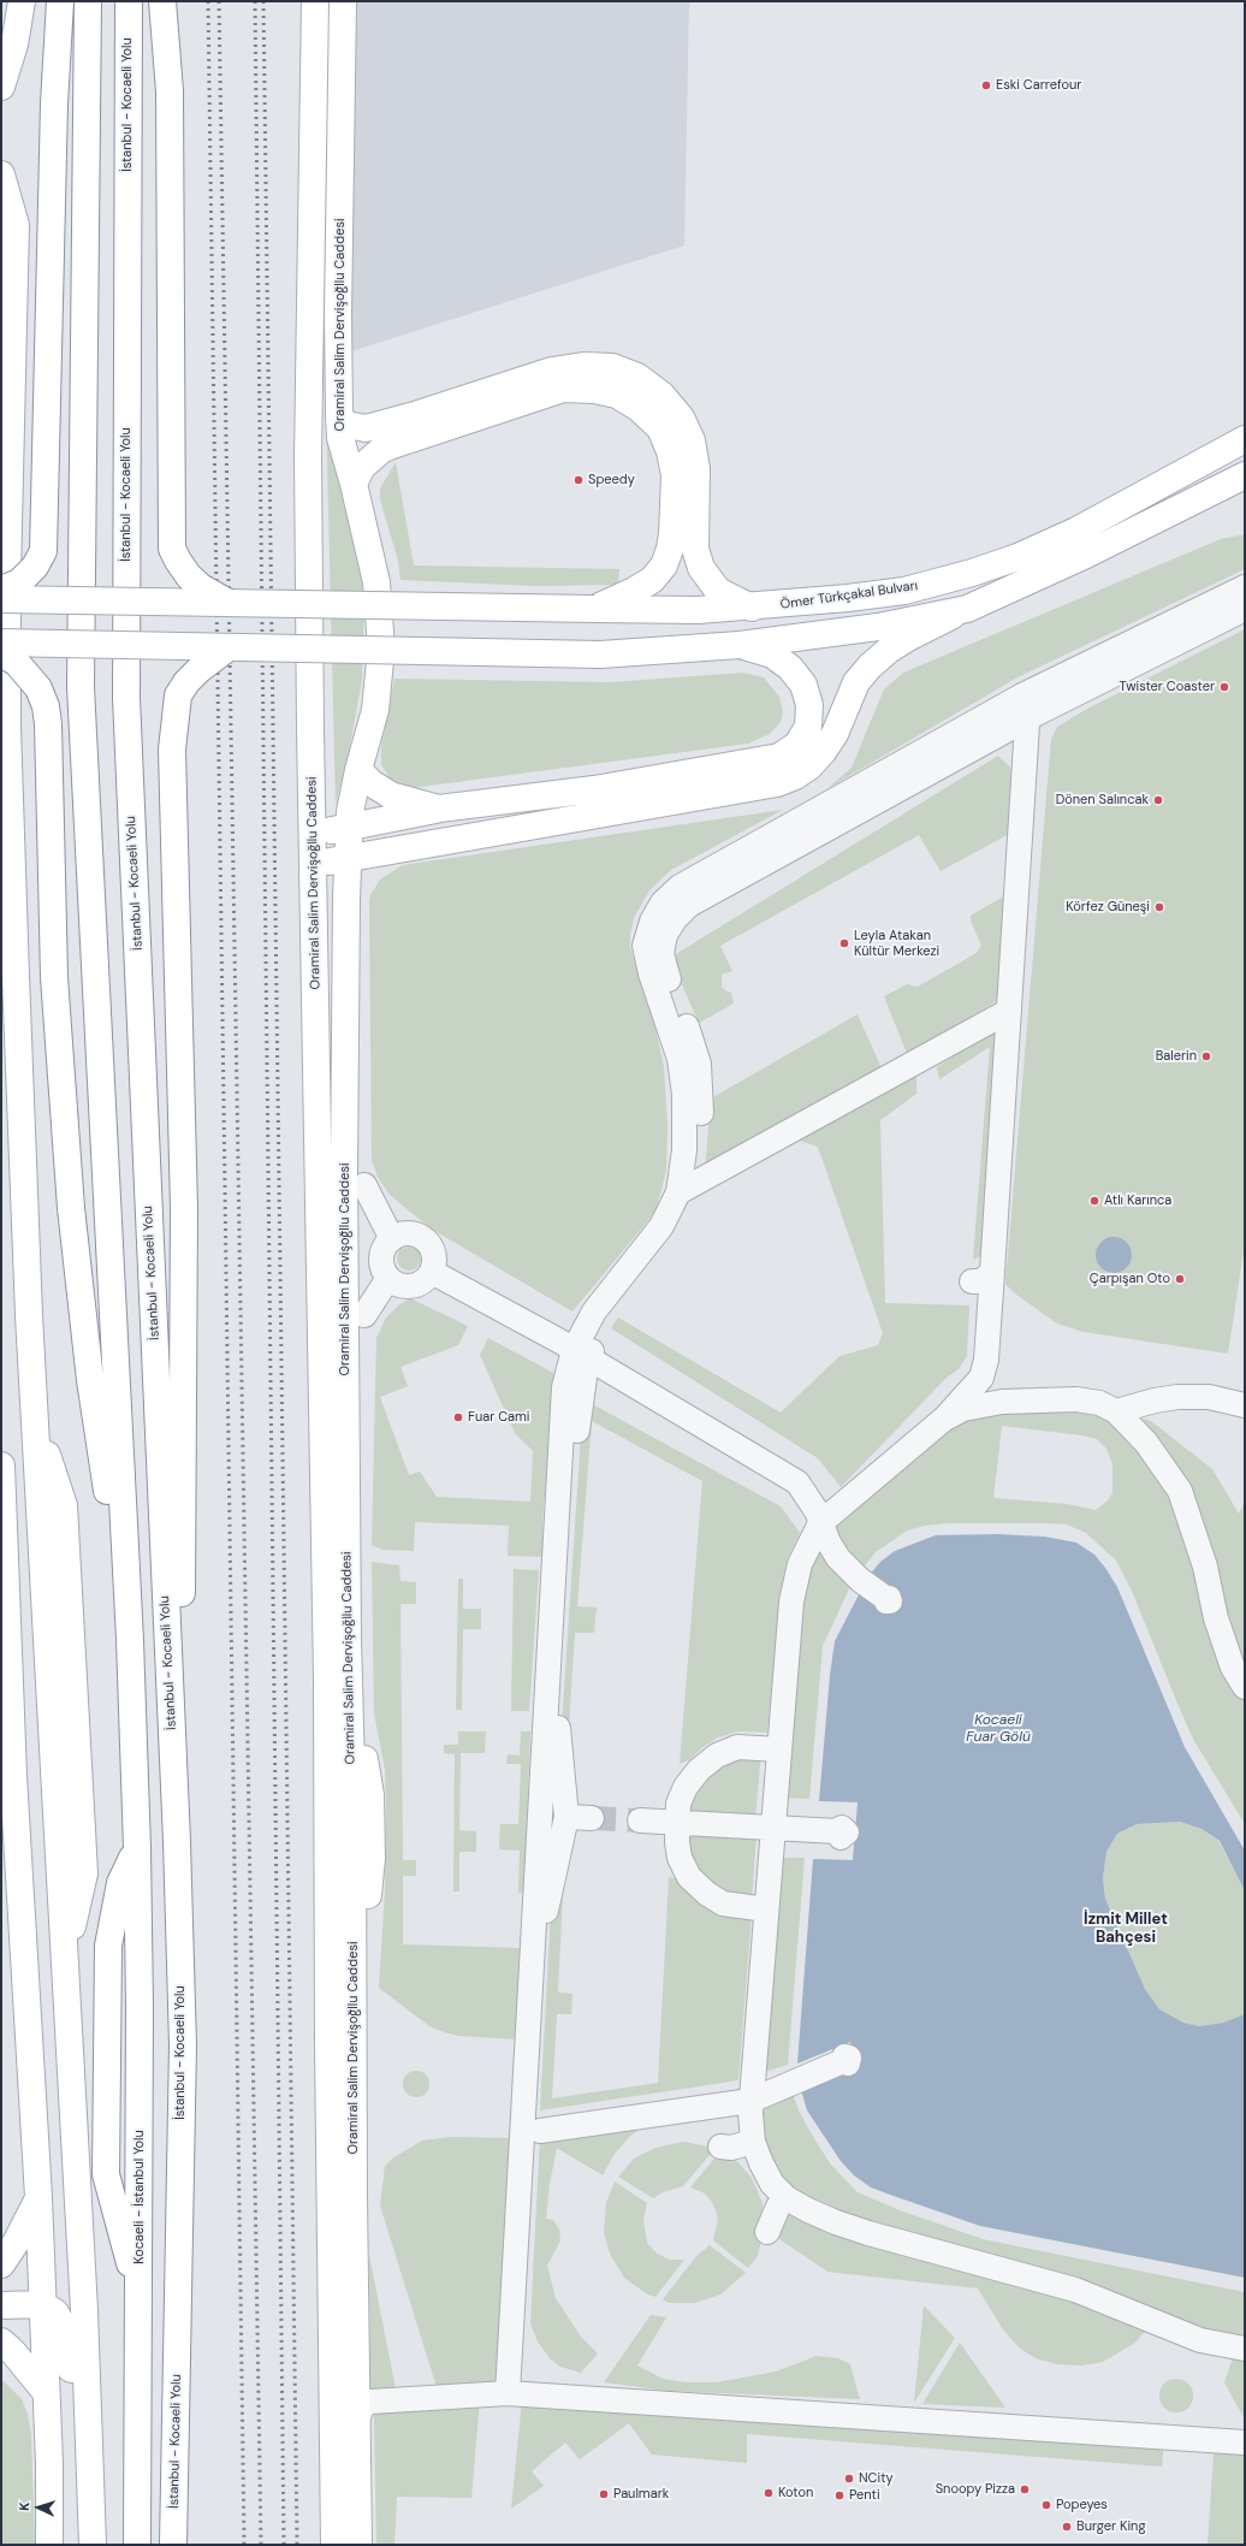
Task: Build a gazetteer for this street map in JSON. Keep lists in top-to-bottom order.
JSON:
{
  "streets": {
    "main road": ["İstanbul - Kocaeli Yolu", "Oramiral Salim Dervişoğllu Caddesi", "Ömer Türkçakal Bulvarı"]
  },
  "districts": ["İzmit Millet Bahçesi"],
  "water": ["Kocaeli Fuar Gölü"],
  "places": [
    "Eski Carrefour",
    "Speedy",
    "Twister Coaster",
    "Dönen Salıncak",
    "Körfez Güneşi",
    "Leyla Atakan Kültür Merkezi",
    "Balerin",
    "Atlı Karınca",
    "Çarpışan Oto",
    "Fuar Cami",
    "NCity",
    "Snoopy Pizza",
    "Koton",
    "Paulmark",
    "Penti",
    "Popeyes",
    "Burger King"
  ],
  "north": "left"
}
